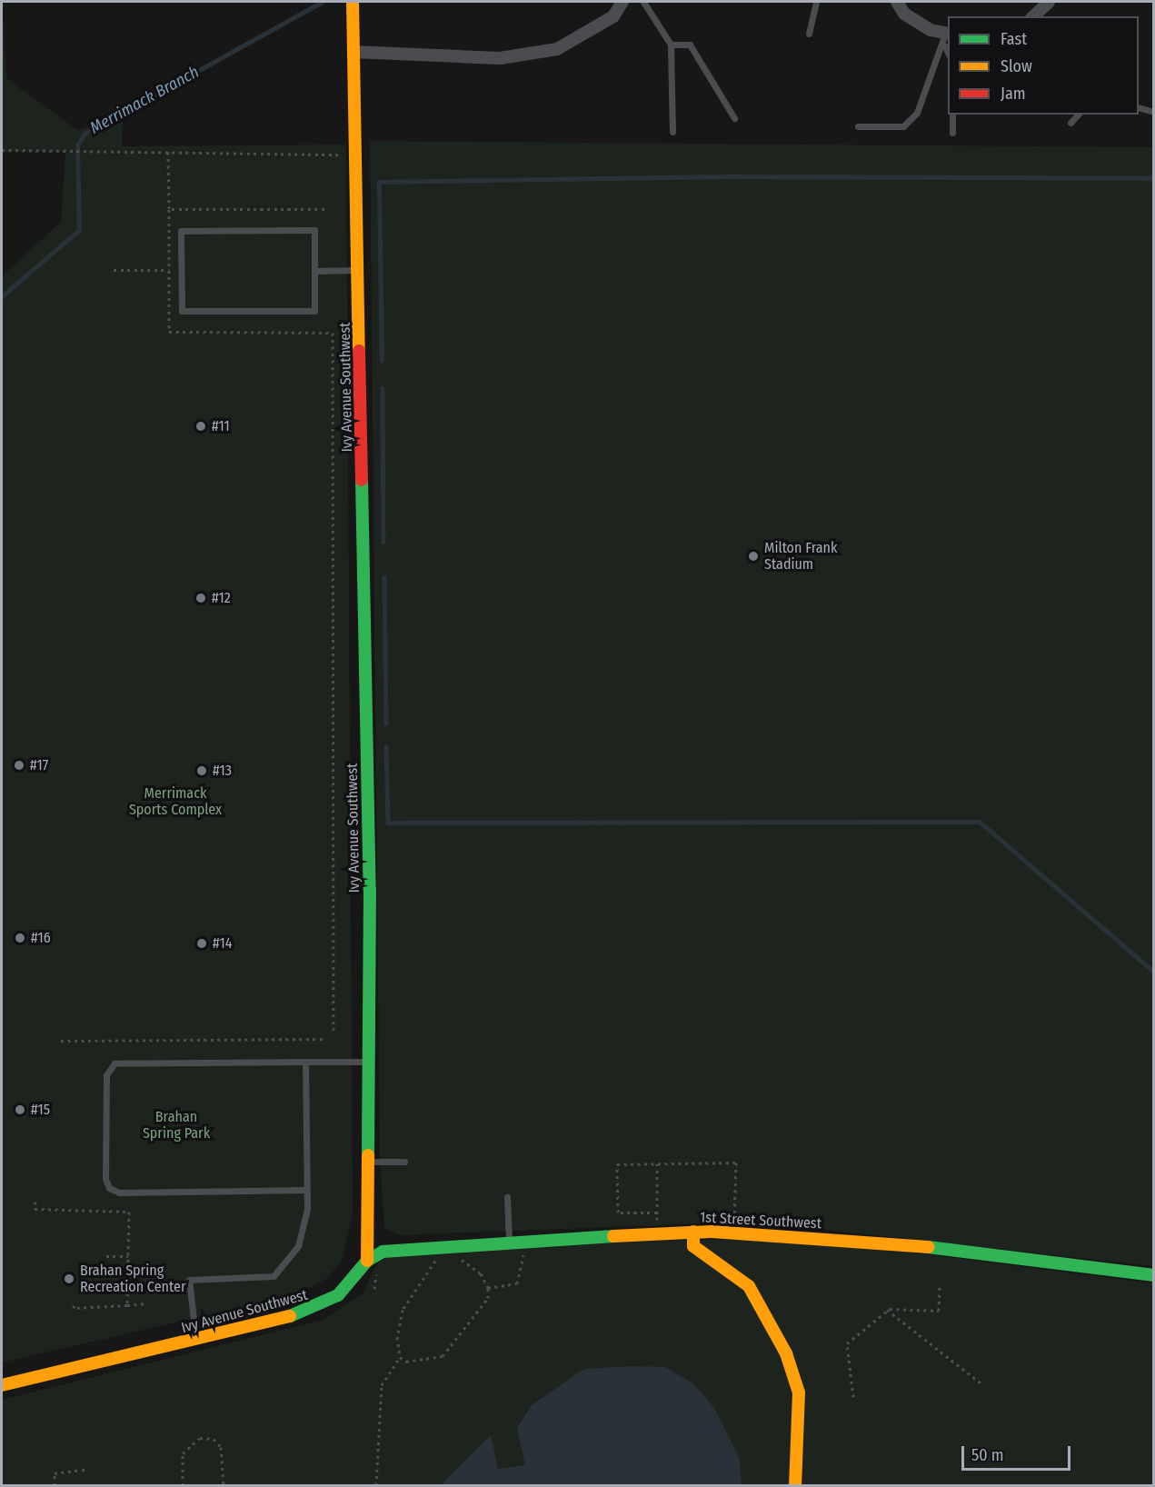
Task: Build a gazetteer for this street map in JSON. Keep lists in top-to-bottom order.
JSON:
{
  "streets": {
    "street": ["Ivy Avenue Southwest", "1st Street Southwest"]
  },
  "crossings": [
    ["Ivy Avenue Southwest", "1st Street Southwest"]
  ],
  "water": ["Merrimack Branch"],
  "parks": ["Merrimack Sports Complex", "Brahan Spring Park"],
  "places": [
    "#11",
    "Milton Frank Stadium",
    "#12",
    "#17",
    "#13",
    "#16",
    "#14",
    "#15",
    "Brahan Spring Recreation Center"
  ],
  "legend": ["Fast", "Slow", "Jam"],
  "scale_bar": "50 m"
}
